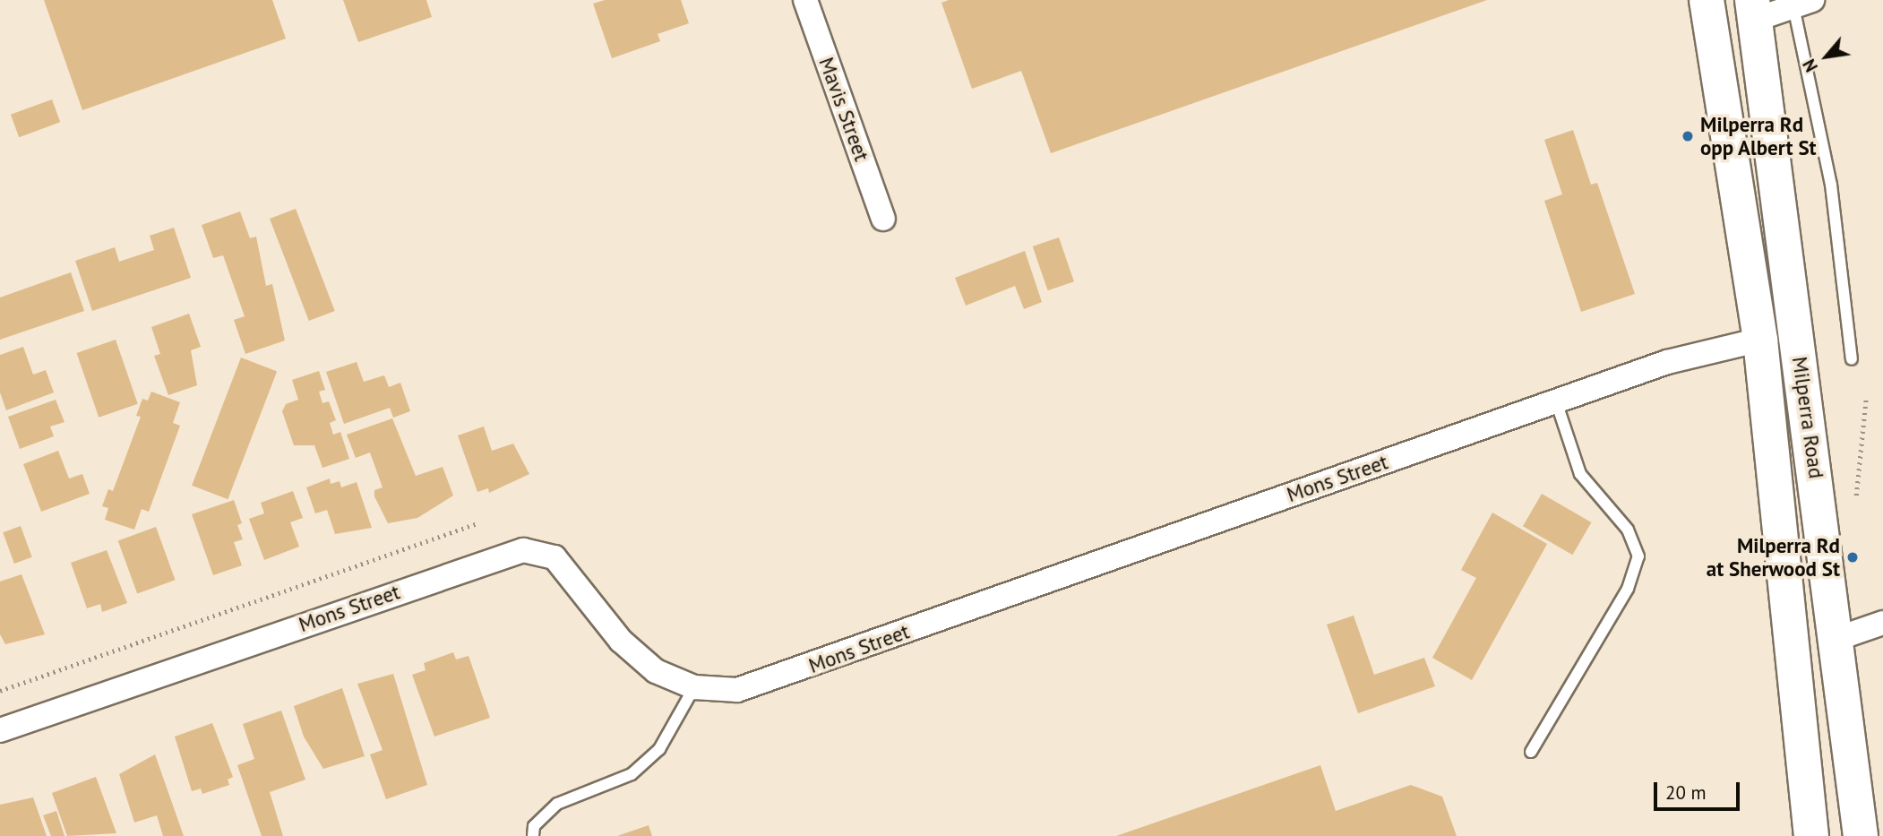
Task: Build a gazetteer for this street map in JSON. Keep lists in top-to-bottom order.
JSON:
{
  "streets": {
    "highway": ["Milperra Road"],
    "street": ["Mavis Street", "Mons Street"]
  },
  "crossings": [
    ["Milperra Road", "Mons Street"]
  ],
  "places": ["Milperra Rd opp Albert St", "Milperra Rd at Sherwood St"],
  "scale_bar": "20 m",
  "north": "bottom left"
}
